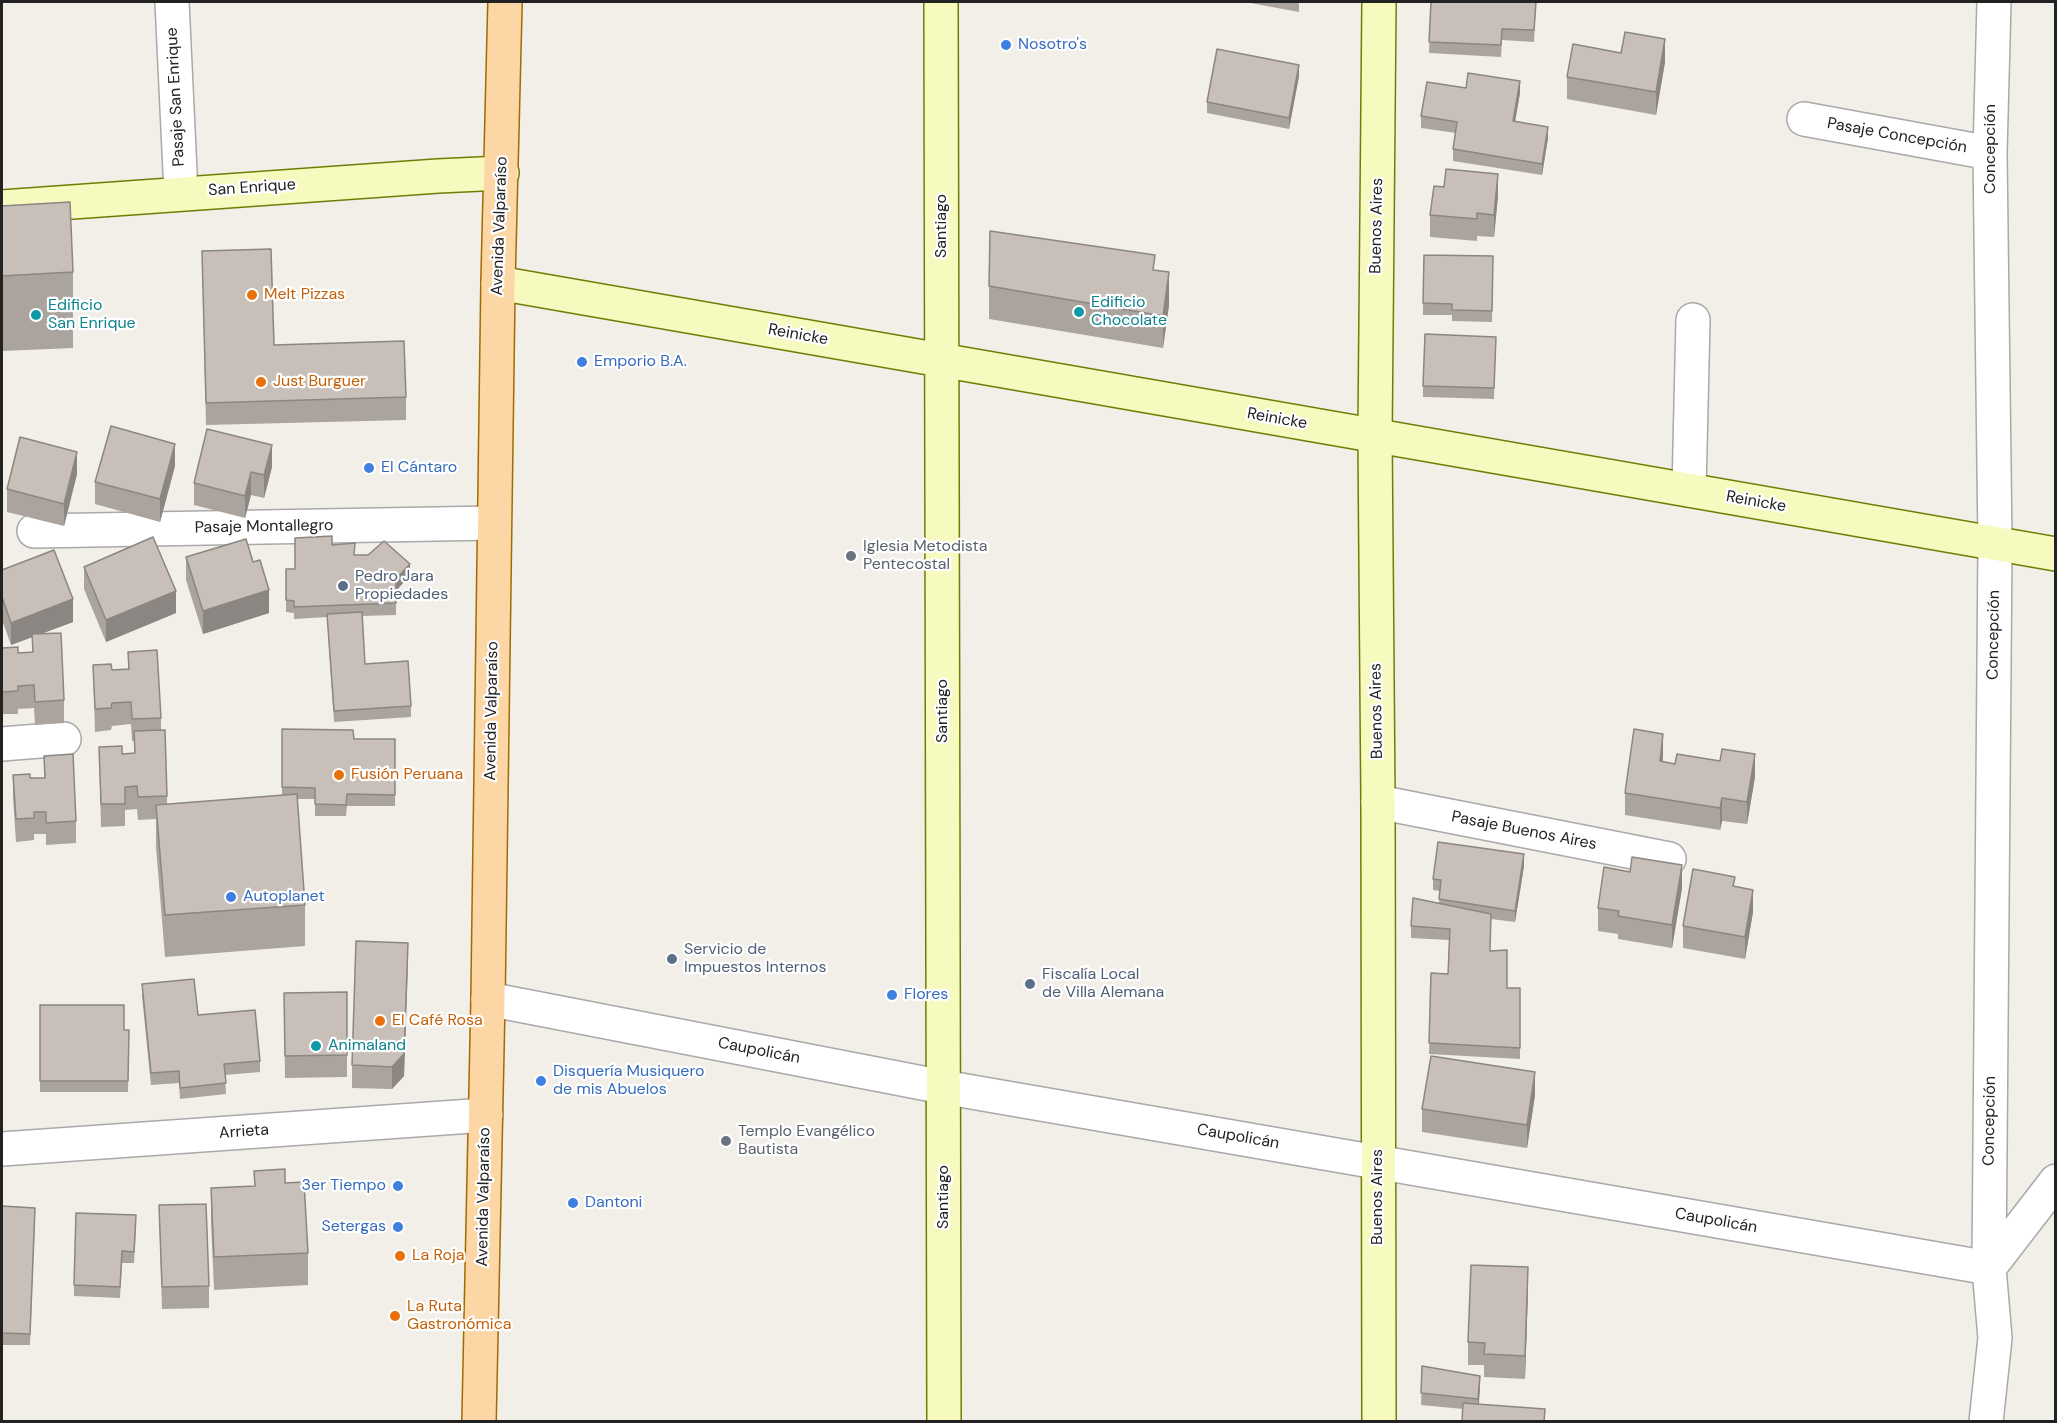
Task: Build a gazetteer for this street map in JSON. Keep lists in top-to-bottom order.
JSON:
{
  "streets": {
    "main road": ["Avenida Valparaíso"],
    "street": [
      "Pasaje San Enrique",
      "Pasaje Concepción",
      "Concepción",
      "San Enrique",
      "Santiago",
      "Buenos Aires",
      "Reinicke",
      "Pasaje Montallegro",
      "Pasaje Buenos Aires",
      "Caupolicán",
      "Arrieta"
    ]
  },
  "crossings": [
    ["Pasaje San Enrique", "San Enrique"],
    ["Pasaje Concepción", "Concepción"],
    ["Concepción", "Reinicke"],
    ["Concepción", "Caupolicán"],
    ["San Enrique", "Avenida Valparaíso"],
    ["Avenida Valparaíso", "Reinicke"],
    ["Avenida Valparaíso", "Pasaje Montallegro"],
    ["Avenida Valparaíso", "Caupolicán"],
    ["Avenida Valparaíso", "Arrieta"],
    ["Santiago", "Reinicke"],
    ["Santiago", "Caupolicán"],
    ["Buenos Aires", "Reinicke"],
    ["Buenos Aires", "Pasaje Buenos Aires"],
    ["Buenos Aires", "Caupolicán"]
  ],
  "places": [
    "Nosotro's",
    "Melt Pizzas",
    "Edificio Chocolate",
    "Edificio San Enrique",
    "Emporio B.A.",
    "Just Burguer",
    "El Cántaro",
    "Iglesia Metodista Pentecostal",
    "Pedro Jara Propiedades",
    "Fusión Peruana",
    "Autoplanet",
    "Servicio de Impuestos Internos",
    "Fiscalía Local de Villa Alemana",
    "Flores",
    "El Café Rosa",
    "Animaland",
    "Disquería Musiquero de mis Abuelos",
    "Templo Evangélico Bautista",
    "3er Tiempo",
    "Dantoni",
    "Setergas",
    "La Roja",
    "La Ruta Gastronómica"
  ]
}
